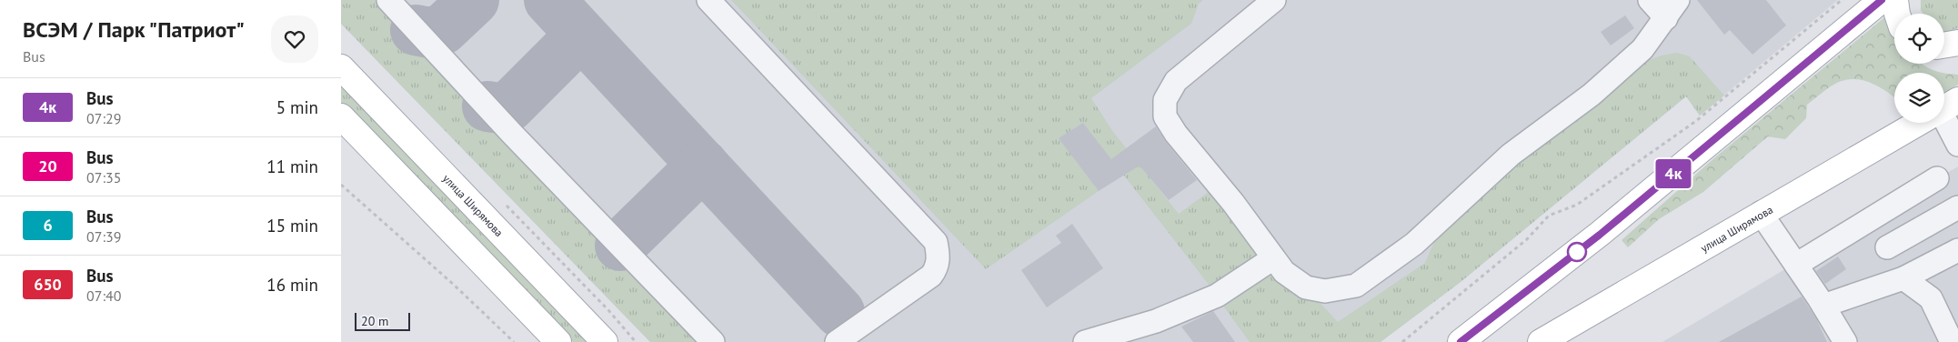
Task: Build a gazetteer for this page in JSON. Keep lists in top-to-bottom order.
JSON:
{
  "streets": {
    "main road": ["улица Ширямова"]
  },
  "lines": ["bus line 4к"],
  "scale_bar": "20 m",
  "page": {
    "heading": ["ВСЭМ / Парк \"Патриот\"", "Bus"],
    "on_map": "4к",
    "list": [
      {
        "mark": "4к",
        "name": "Bus",
        "note": "07:29",
        "value": "5 min"
      },
      {
        "mark": "20",
        "name": "Bus",
        "note": "07:35",
        "value": "11 min"
      },
      {
        "mark": "6",
        "name": "Bus",
        "note": "07:39",
        "value": "15 min"
      },
      {
        "mark": "650",
        "name": "Bus",
        "note": "07:40",
        "value": "16 min"
      }
    ],
    "scale": "20 m"
  }
}
